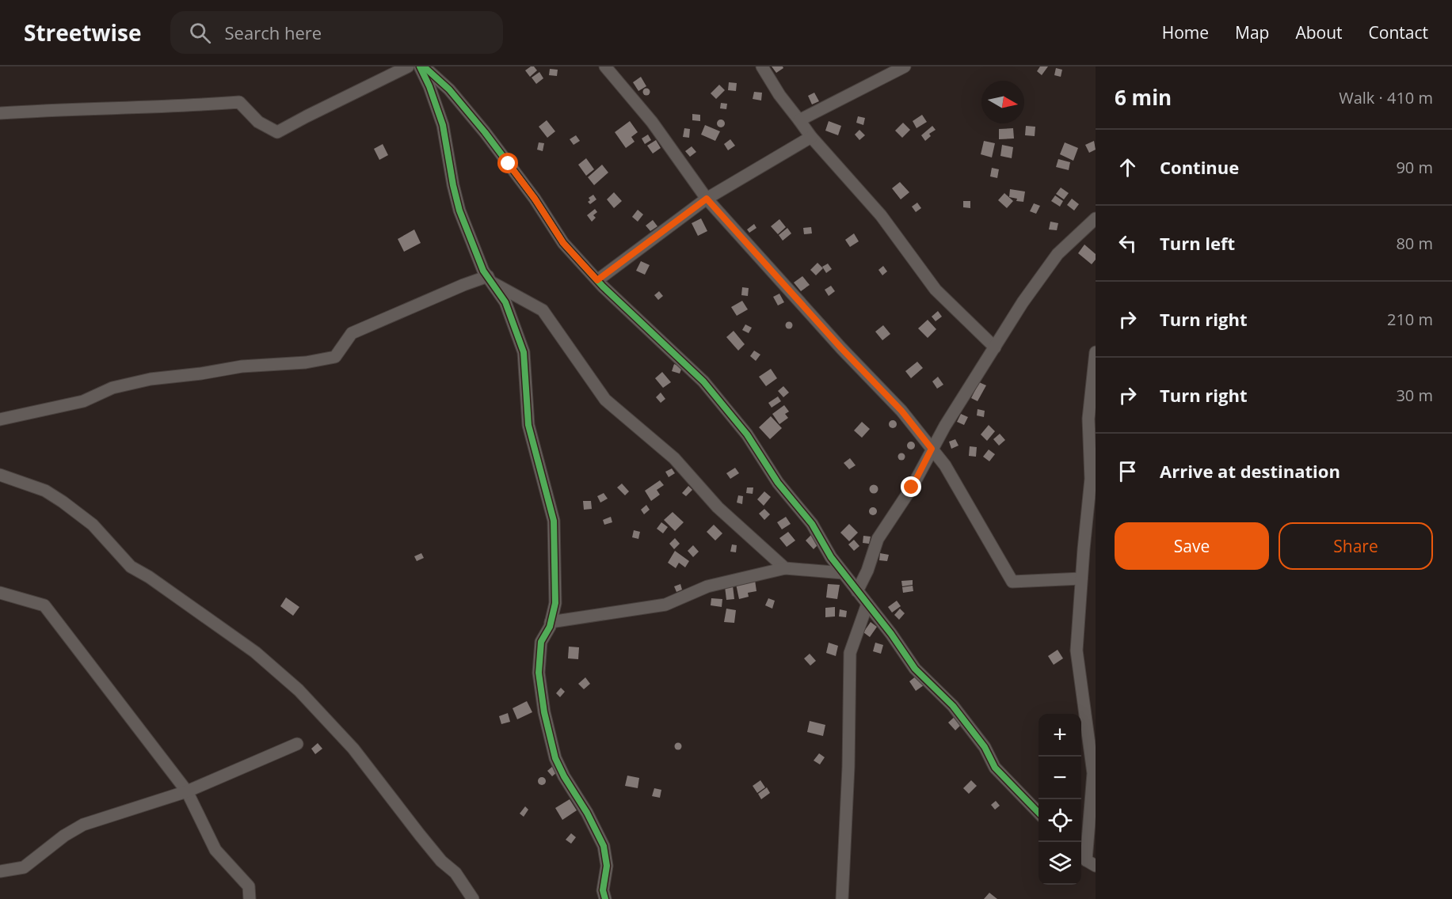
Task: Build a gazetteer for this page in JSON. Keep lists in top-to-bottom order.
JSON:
{
  "north": "right",
  "page": {
    "header": "Streetwise",
    "search": "Search here",
    "nav": [
      "Home",
      "Map",
      "About",
      "Contact"
    ],
    "heading": ["6 min", "Walk · 410 m"],
    "list": [
      ["Continue", "90 m"],
      ["Turn left", "80 m"],
      ["Turn right", "210 m"],
      ["Turn right", "30 m"],
      "Arrive at destination"
    ],
    "buttons": ["Save", "Share"],
    "map_buttons": ["+", "−"]
  }
}
